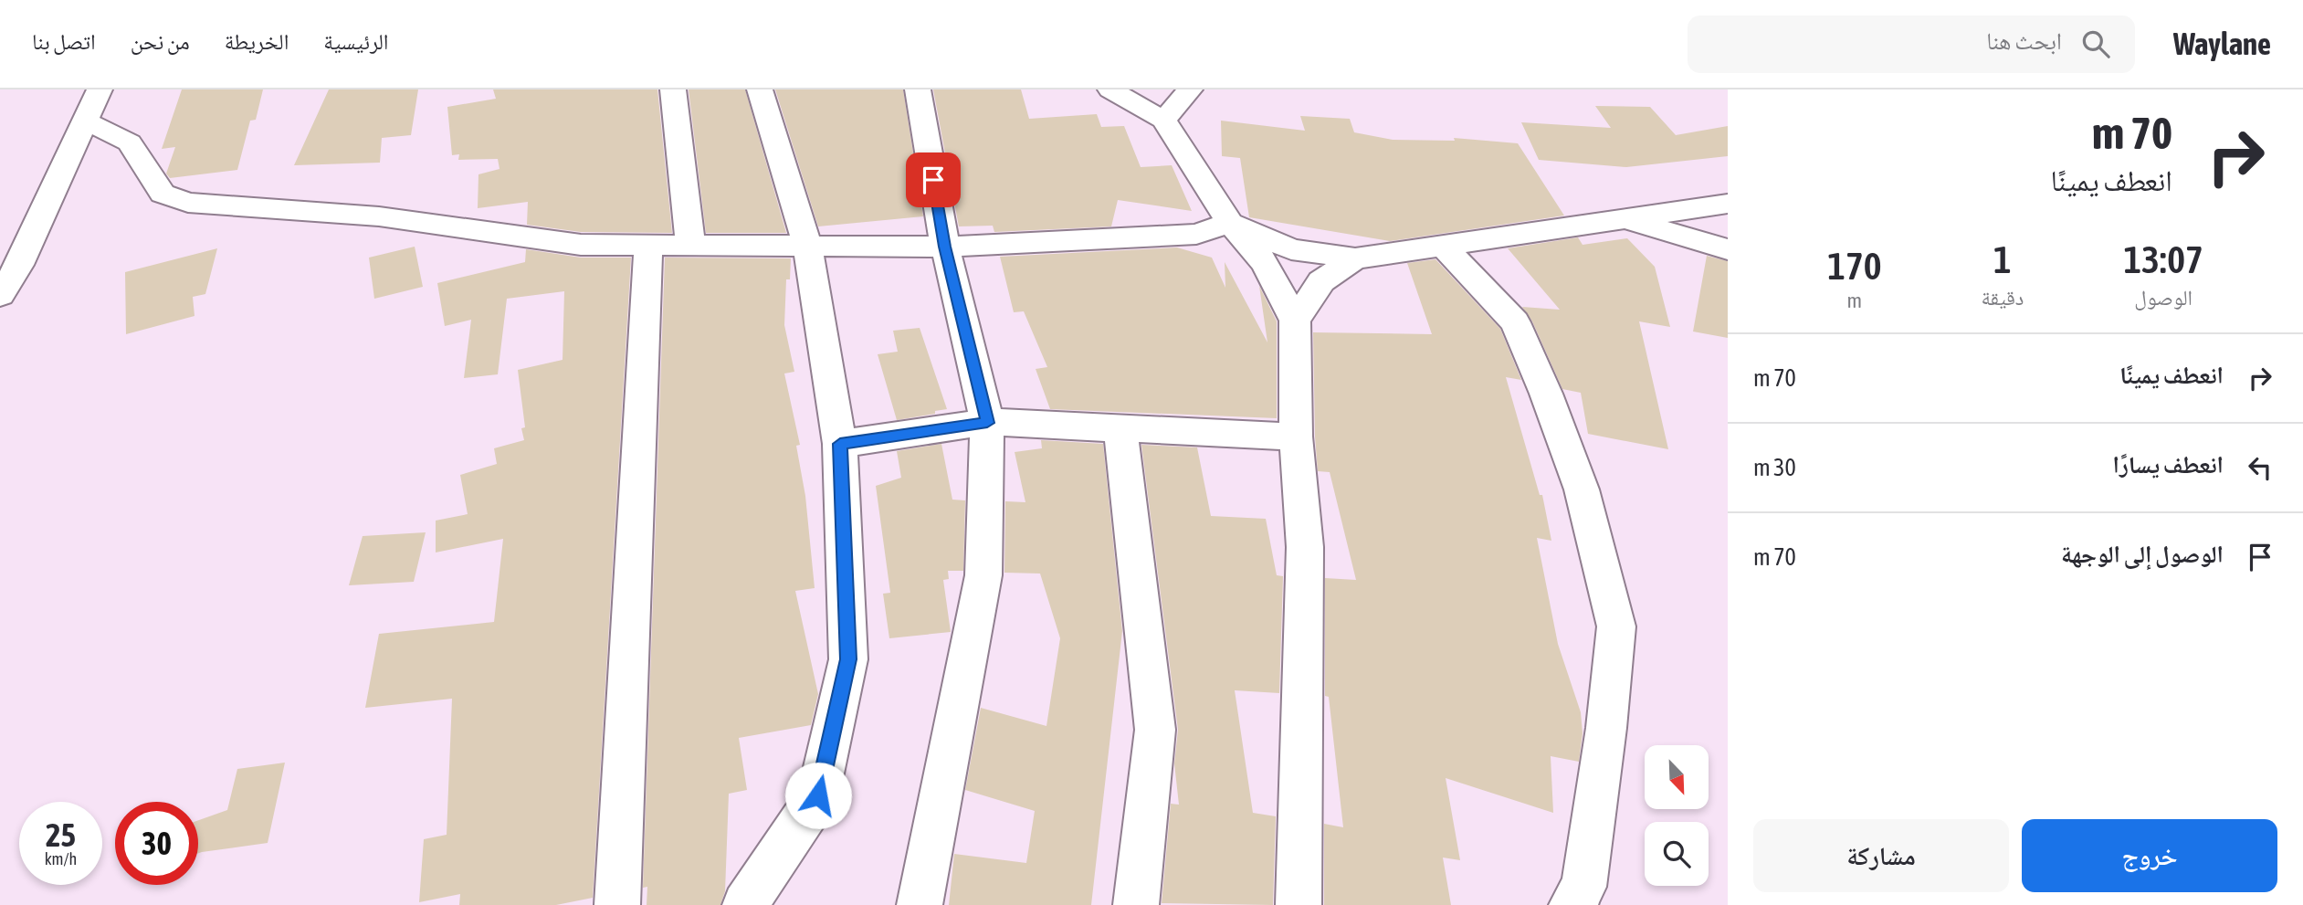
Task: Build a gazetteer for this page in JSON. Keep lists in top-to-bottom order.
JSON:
{
  "north": "bottom right",
  "page": {
    "header": "Waylane",
    "search": "ابحث هنا",
    "nav": [
      "الرئيسية",
      "الخريطة",
      "من نحن",
      "اتصل بنا"
    ],
    "turn": ["70 m", "انعطف يمينًا"],
    "eta": [
      "13:07",
      "الوصول",
      "1",
      "دقيقة",
      "170",
      "m"
    ],
    "list": [
      {
        "name": "انعطف يمينًا",
        "value": "70 m"
      },
      {
        "name": "انعطف يسارًا",
        "value": "30 m"
      },
      {
        "name": "الوصول إلى الوجهة",
        "value": "70 m"
      }
    ],
    "speed": "25 km/h",
    "limit": "30",
    "buttons": ["خروج", "مشاركة"]
  }
}
